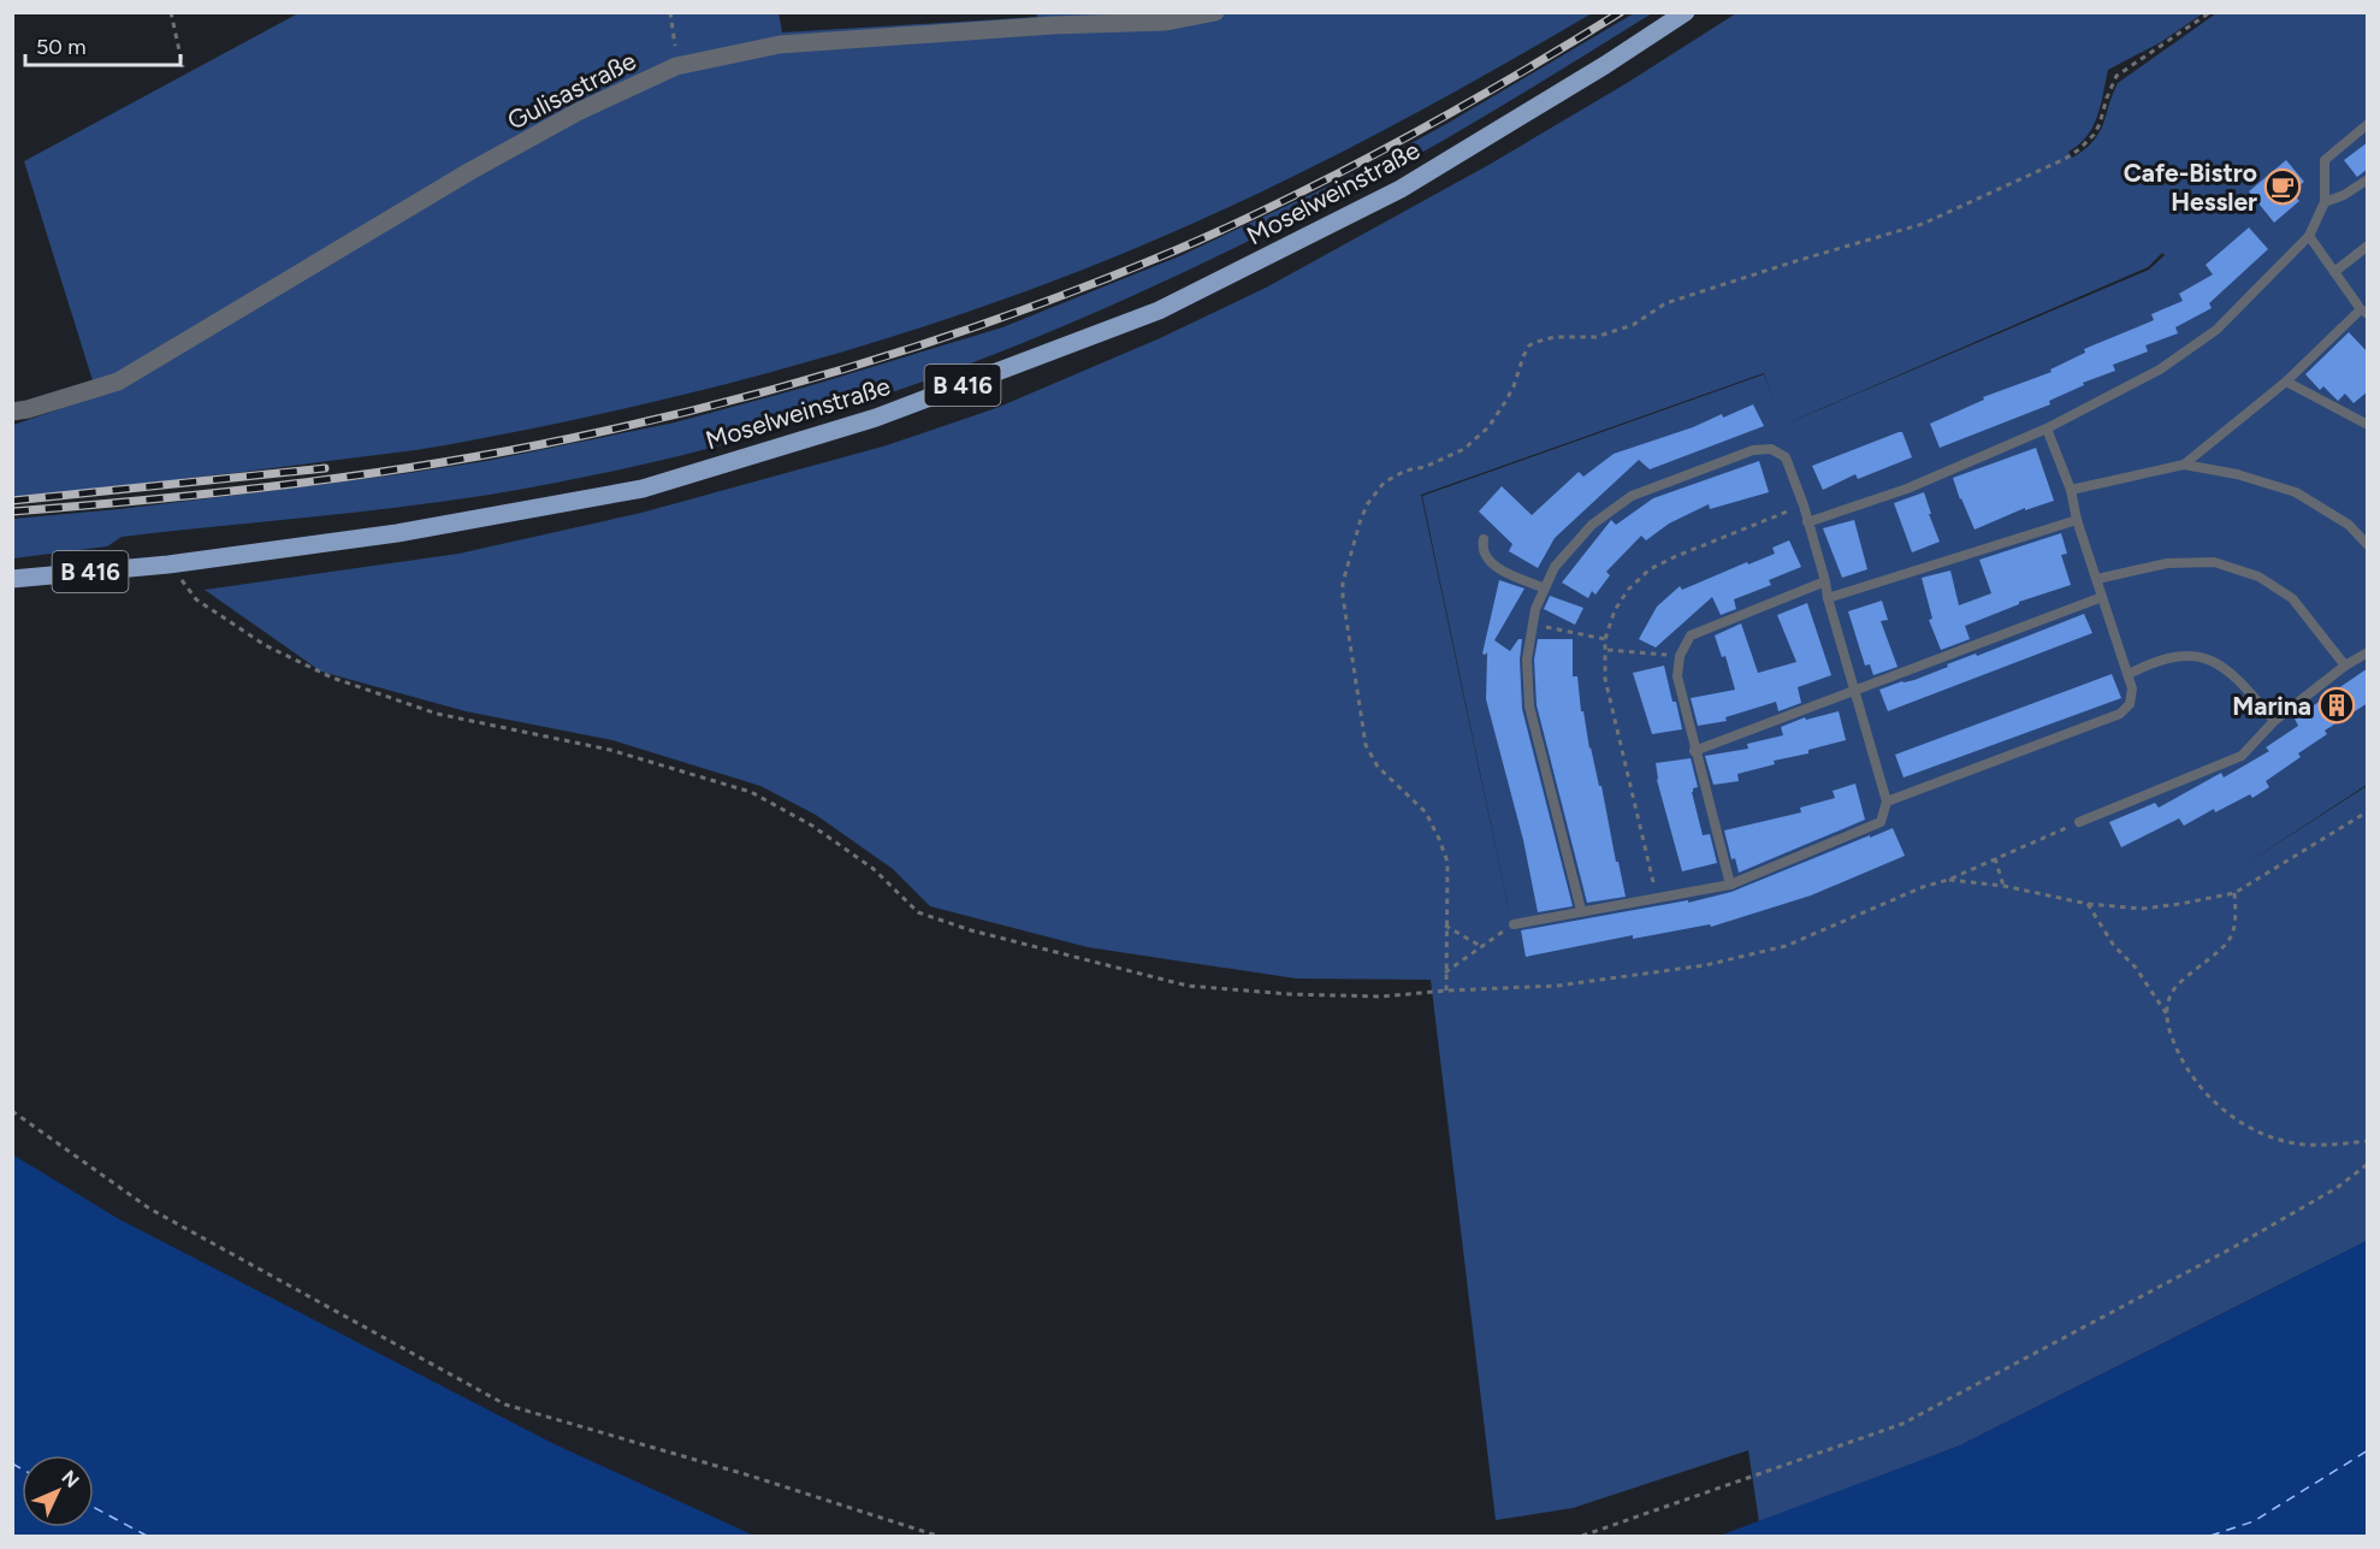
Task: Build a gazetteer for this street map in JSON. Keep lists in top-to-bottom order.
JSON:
{
  "streets": {
    "main road": ["Moselweinstraße", "B 416"],
    "street": ["Gulisastraße"]
  },
  "places": {
    "cafe": ["Cafe-Bistro Hessler"],
    "building": ["Marina"]
  },
  "scale_bar": "50 m",
  "north": "top right"
}
